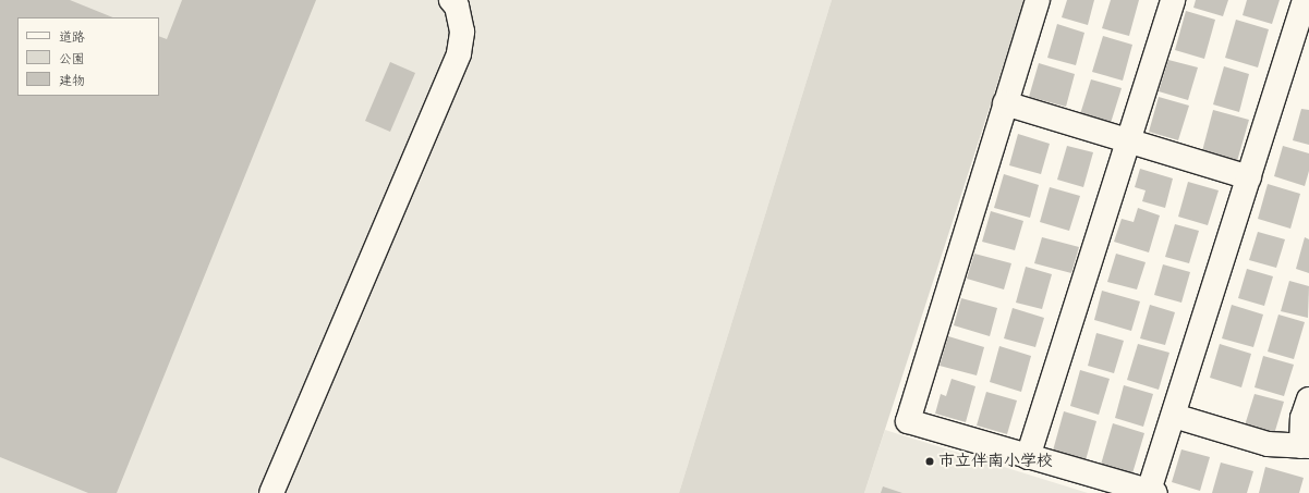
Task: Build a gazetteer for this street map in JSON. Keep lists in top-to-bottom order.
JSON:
{
  "places": ["市立伴南小学校"],
  "legend": ["道路", "公園", "建物"]
}
